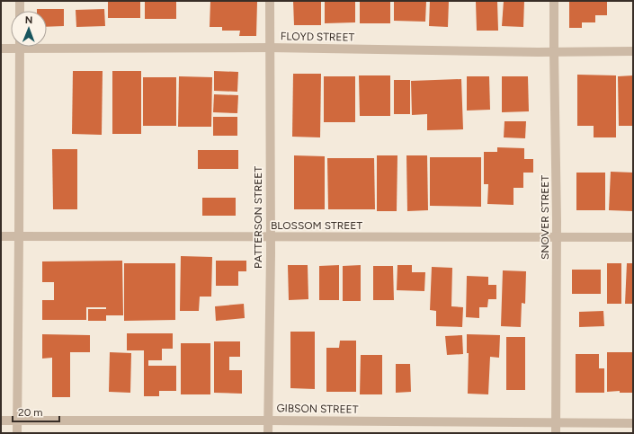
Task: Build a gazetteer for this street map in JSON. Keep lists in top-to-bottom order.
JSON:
{
  "streets": {
    "street": [
      "FLOYD STREET",
      "PATTERSON STREET",
      "SNOVER STREET",
      "BLOSSOM STREET",
      "GIBSON STREET"
    ]
  },
  "crossings": [
    ["FLOYD STREET", "PATTERSON STREET"],
    ["FLOYD STREET", "SNOVER STREET"],
    ["PATTERSON STREET", "BLOSSOM STREET"],
    ["PATTERSON STREET", "GIBSON STREET"],
    ["SNOVER STREET", "BLOSSOM STREET"],
    ["SNOVER STREET", "GIBSON STREET"]
  ],
  "scale_bar": "20 m",
  "north": "top"
}
